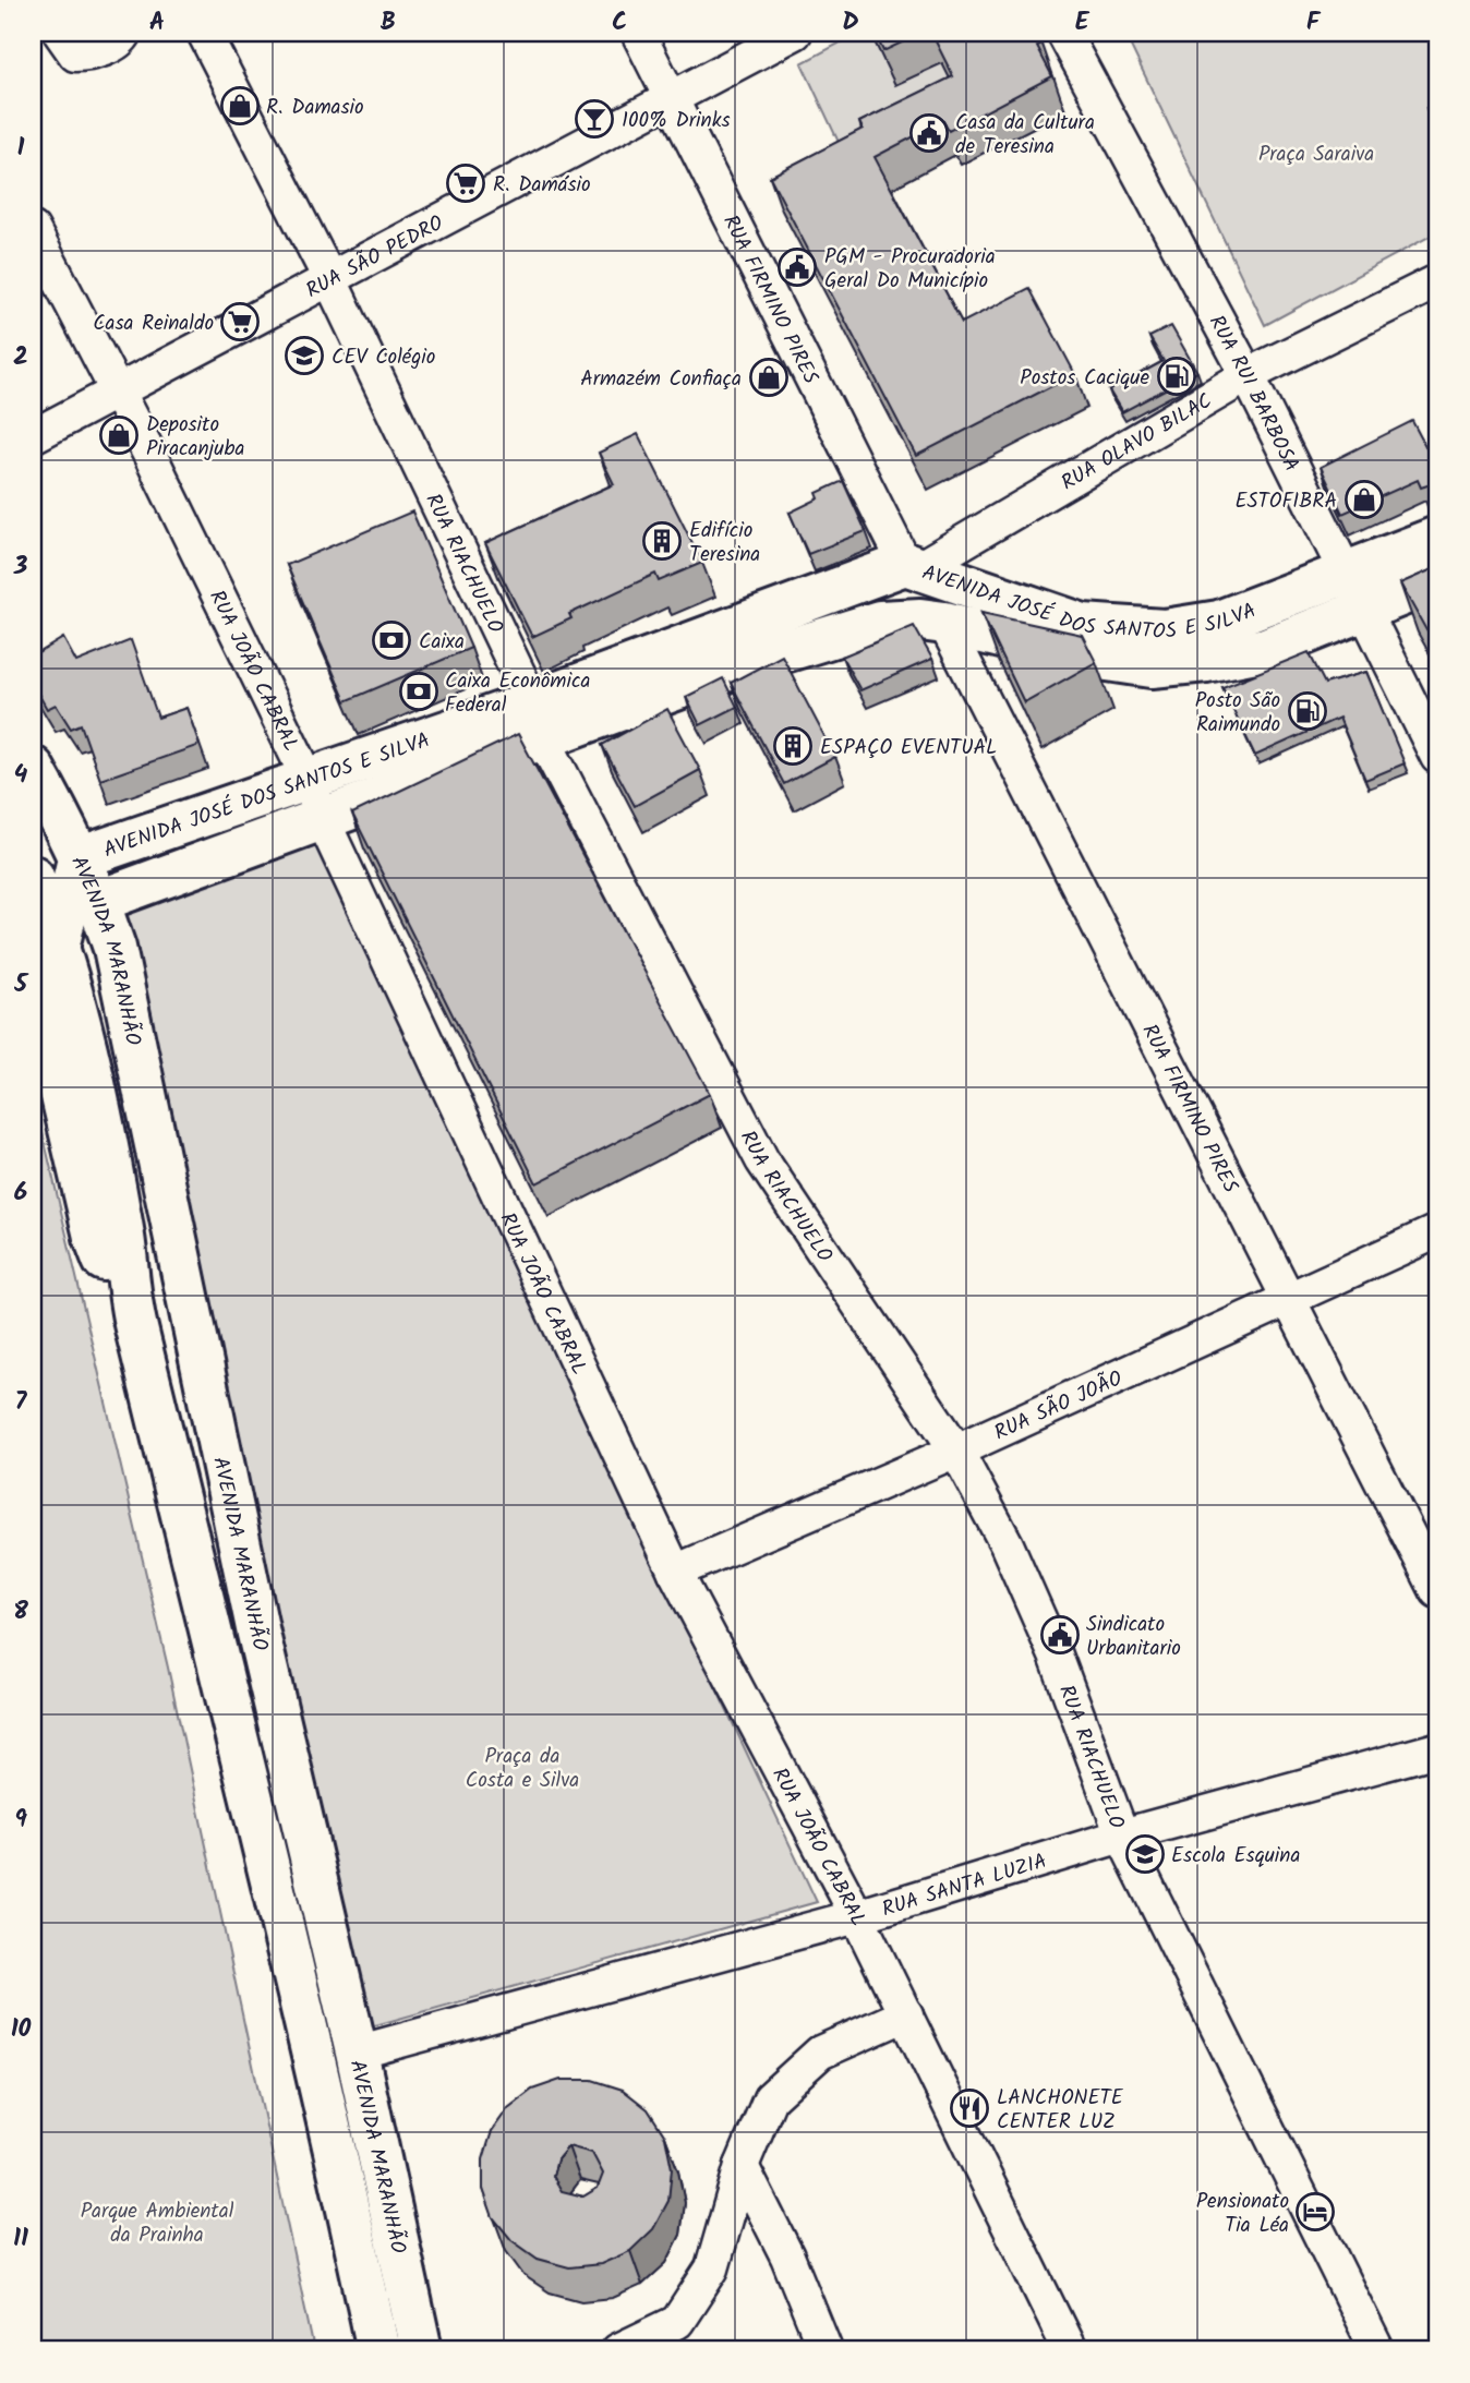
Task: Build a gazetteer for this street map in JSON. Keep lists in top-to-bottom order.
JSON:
{
  "streets": {
    "main road": ["AVENIDA JOSÉ DOS SANTOS E SILVA", "AVENIDA MARANHÃO"],
    "street": [
      "RUA SÃO PEDRO",
      "RUA FIRMINO PIRES",
      "RUA RUI BARBOSA",
      "RUA OLAVO BILAC",
      "RUA RIACHUELO",
      "RUA JOÃO CABRAL",
      "RUA SÃO JOÃO",
      "RUA SANTA LUZIA"
    ]
  },
  "crossings": [
    ["RUA SÃO PEDRO", "RUA FIRMINO PIRES"],
    ["RUA SÃO PEDRO", "RUA RIACHUELO"],
    ["RUA SÃO PEDRO", "RUA JOÃO CABRAL"],
    ["RUA FIRMINO PIRES", "RUA OLAVO BILAC"],
    ["RUA FIRMINO PIRES", "AVENIDA JOSÉ DOS SANTOS E SILVA"],
    ["RUA FIRMINO PIRES", "RUA SÃO JOÃO"],
    ["RUA RUI BARBOSA", "RUA OLAVO BILAC"],
    ["RUA RUI BARBOSA", "AVENIDA JOSÉ DOS SANTOS E SILVA"],
    ["RUA OLAVO BILAC", "AVENIDA JOSÉ DOS SANTOS E SILVA"],
    ["RUA RIACHUELO", "AVENIDA JOSÉ DOS SANTOS E SILVA"],
    ["RUA RIACHUELO", "RUA SÃO JOÃO"],
    ["RUA RIACHUELO", "RUA SANTA LUZIA"],
    ["AVENIDA JOSÉ DOS SANTOS E SILVA", "RUA JOÃO CABRAL"],
    ["AVENIDA JOSÉ DOS SANTOS E SILVA", "AVENIDA MARANHÃO"],
    ["RUA JOÃO CABRAL", "RUA SÃO JOÃO"],
    ["RUA JOÃO CABRAL", "RUA SANTA LUZIA"],
    ["AVENIDA MARANHÃO", "RUA SANTA LUZIA"]
  ],
  "parks": ["Praça Saraiva", "Praça da Costa e Silva", "Parque Ambiental da Prainha"],
  "places": {
    "shop": [
      "R. Damasio",
      "Armazém Confiaça",
      "Deposito Piracanjuba",
      "ESTOFIBRA"
    ],
    "bar": ["100% Drinks"],
    "public building": ["Casa da Cultura de Teresina", "PGM - Procuradoria Geral Do Município", "Sindicato Urbanitario"],
    "supermarket": ["R. Damásio", "Casa Reinaldo"],
    "school or university": ["CEV Colégio", "Escola Esquina"],
    "fuel station": ["Postos Cacique", "Posto São Raimundo"],
    "building": ["Edifício Teresina", "ESPAÇO EVENTUAL"],
    "bank": ["Caixa", "Caixa Econômica Federal"],
    "restaurant": ["LANCHONETE CENTER LUZ"],
    "hotel": ["Pensionato Tia Léa"]
  },
  "grid": {
    "columns": [
      "A",
      "B",
      "C",
      "D",
      "E",
      "F"
    ],
    "rows": [
      "1",
      "2",
      "3",
      "4",
      "5",
      "6",
      "7",
      "8",
      "9",
      "10",
      "11"
    ]
  }
}
